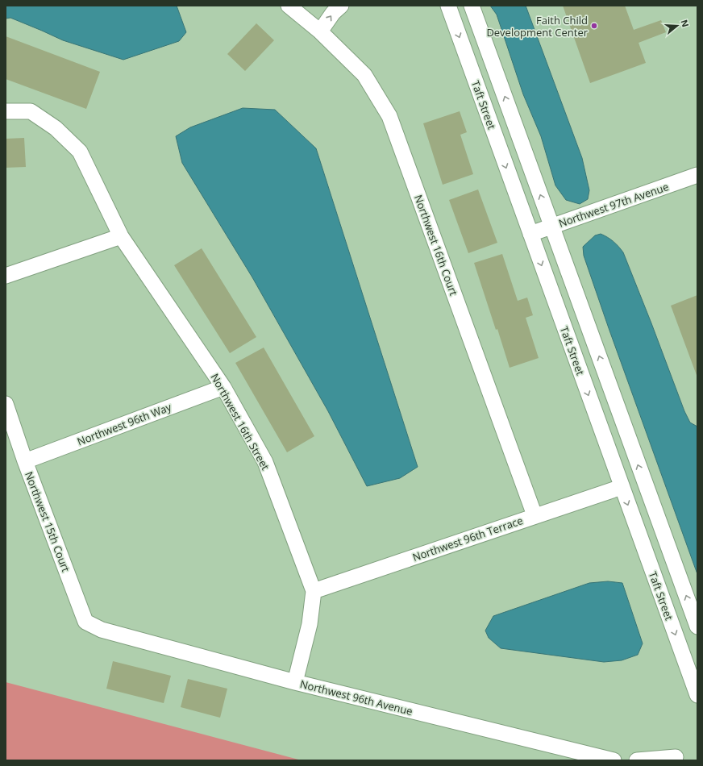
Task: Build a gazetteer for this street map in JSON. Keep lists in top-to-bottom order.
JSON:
{
  "streets": {
    "street": [
      "Taft Street",
      "Northwest 97th Avenue",
      "Northwest 16th Court",
      "Northwest 16th Street",
      "Northwest 96th Way",
      "Northwest 15th Court",
      "Northwest 96th Terrace",
      "Northwest 96th Avenue"
    ]
  },
  "crossings": [
    ["Taft Street", "Northwest 97th Avenue"],
    ["Taft Street", "Northwest 96th Terrace"],
    ["Northwest 16th Court", "Northwest 96th Terrace"],
    ["Northwest 16th Street", "Northwest 96th Way"],
    ["Northwest 16th Street", "Northwest 96th Terrace"],
    ["Northwest 16th Street", "Northwest 96th Avenue"],
    ["Northwest 96th Way", "Northwest 15th Court"],
    ["Northwest 15th Court", "Northwest 96th Avenue"]
  ],
  "places": ["Faith Child Development Center"],
  "north": "right"
}
